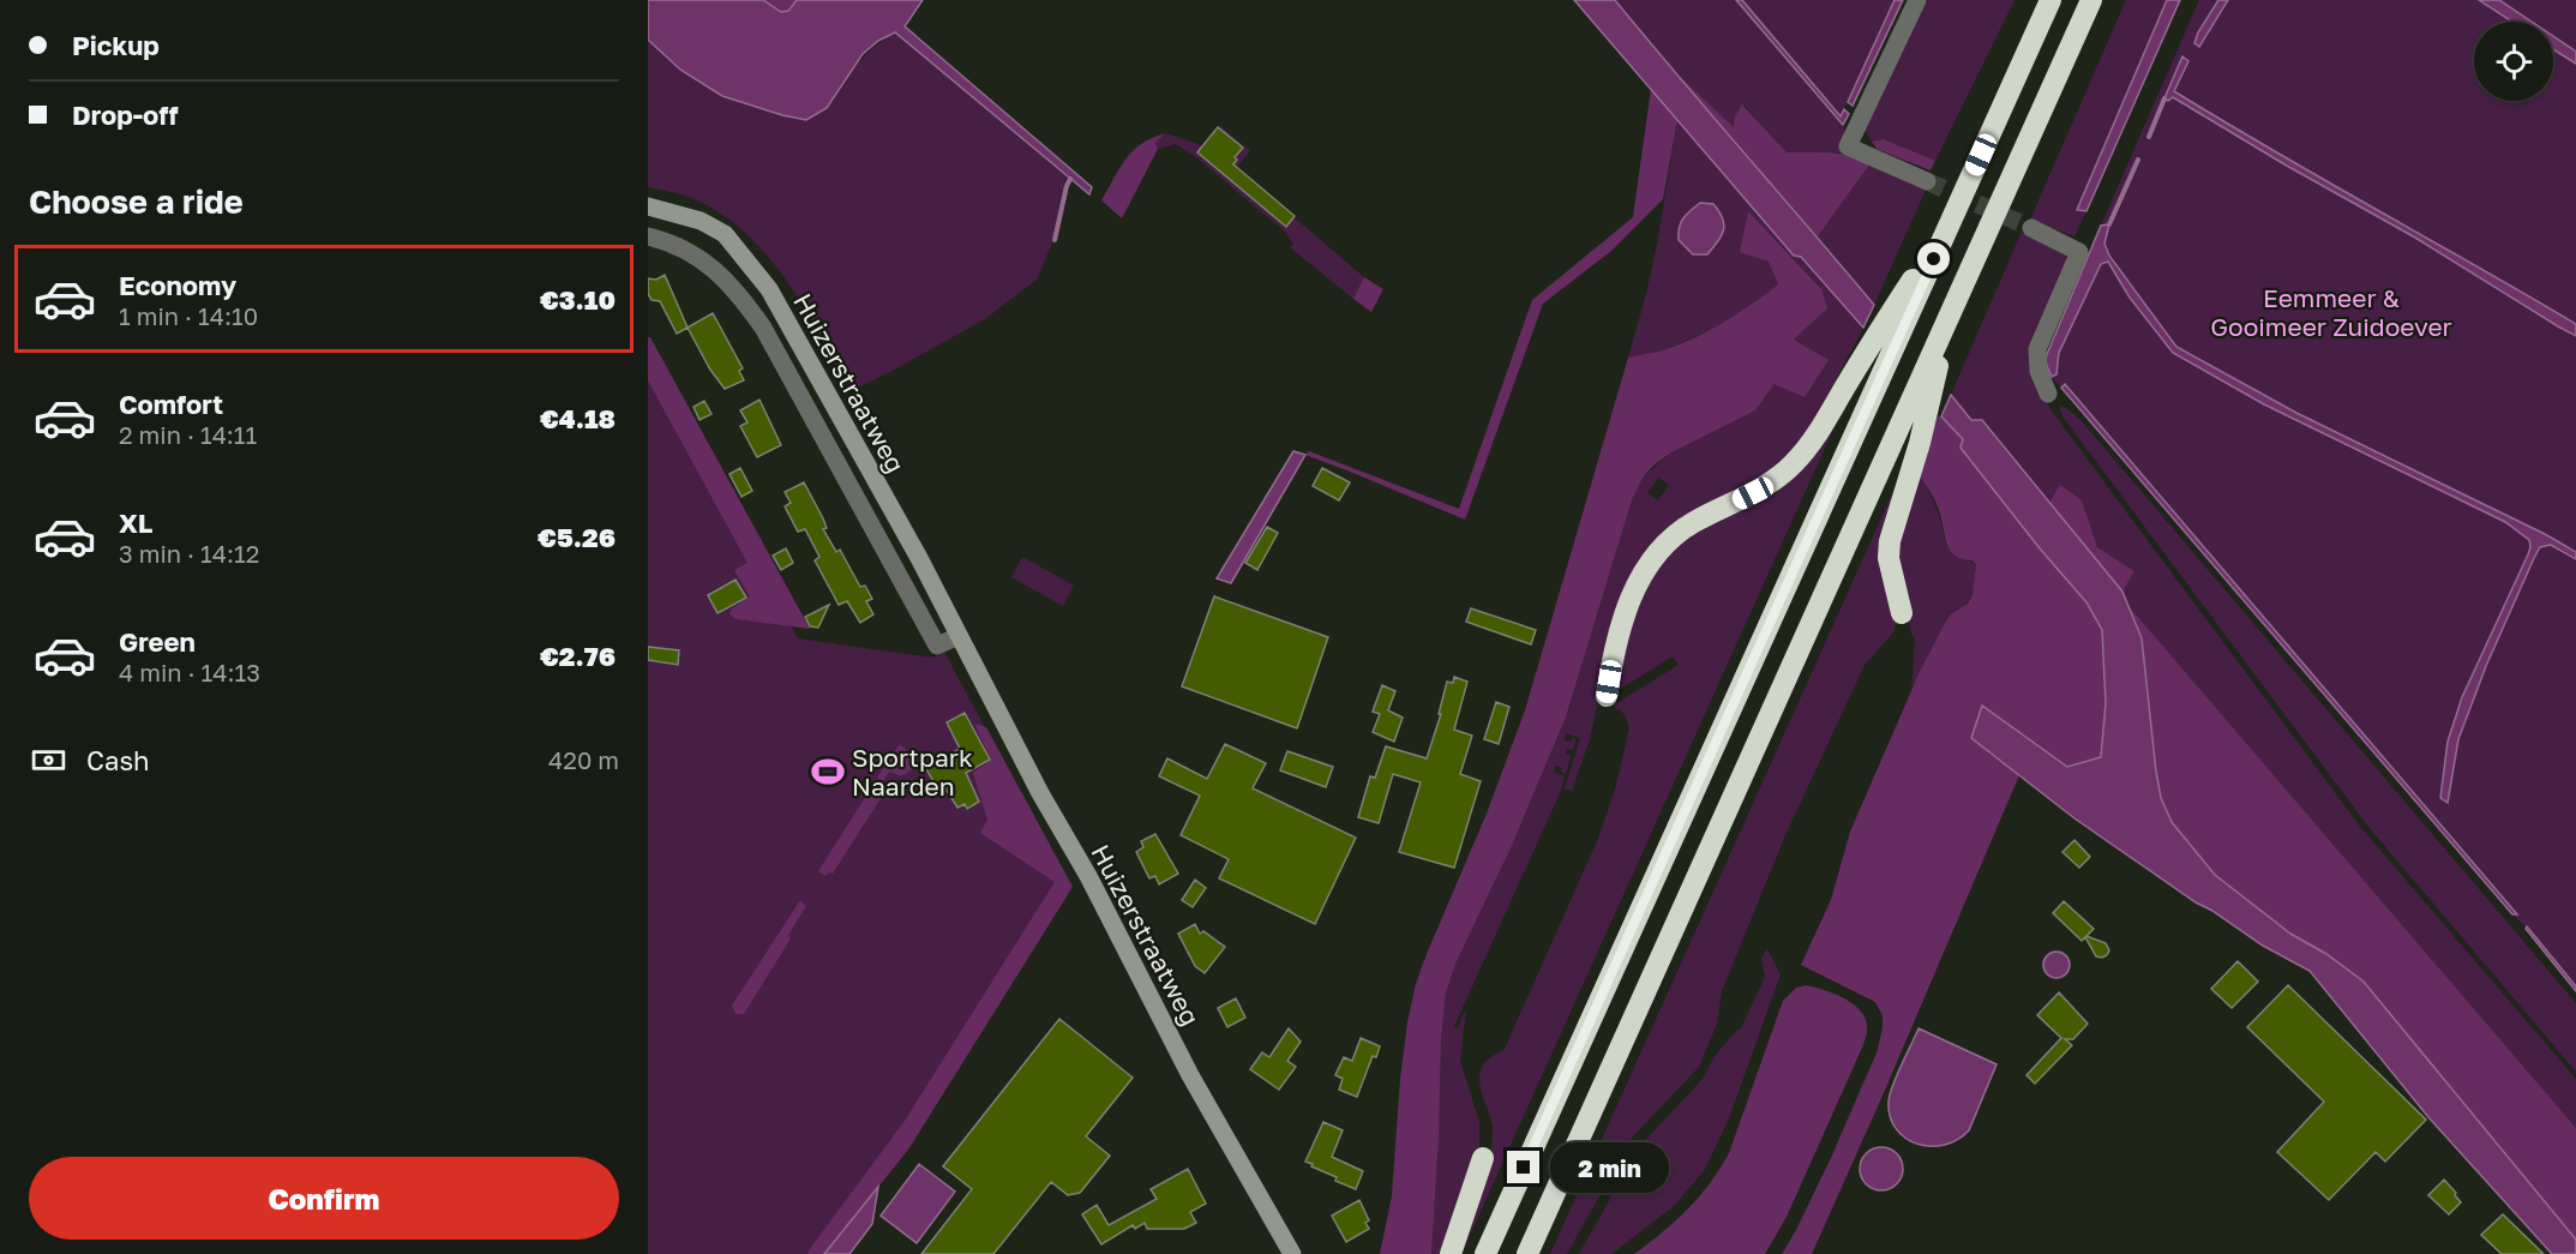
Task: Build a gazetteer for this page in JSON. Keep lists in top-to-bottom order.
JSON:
{
  "streets": {
    "street": ["Huizerstraatweg"]
  },
  "parks": ["Eemmeer & Gooimeer Zuidoever"],
  "places": {
    "sports": ["Sportpark Naarden"]
  },
  "page": {
    "banner": ["Pickup", "Drop-off"],
    "heading": "Choose a ride",
    "list": [
      {
        "name": "Economy",
        "note": "1 min · 14:10",
        "value": "€3.10"
      },
      {
        "name": "Comfort",
        "note": "2 min · 14:11",
        "value": "€4.18"
      },
      {
        "name": "XL",
        "note": "3 min · 14:12",
        "value": "€5.26"
      },
      {
        "name": "Green",
        "note": "4 min · 14:13",
        "value": "€2.76"
      }
    ],
    "pay": ["Cash", "420 m"],
    "buttons": "Confirm",
    "bubble": "2 min"
  }
}
